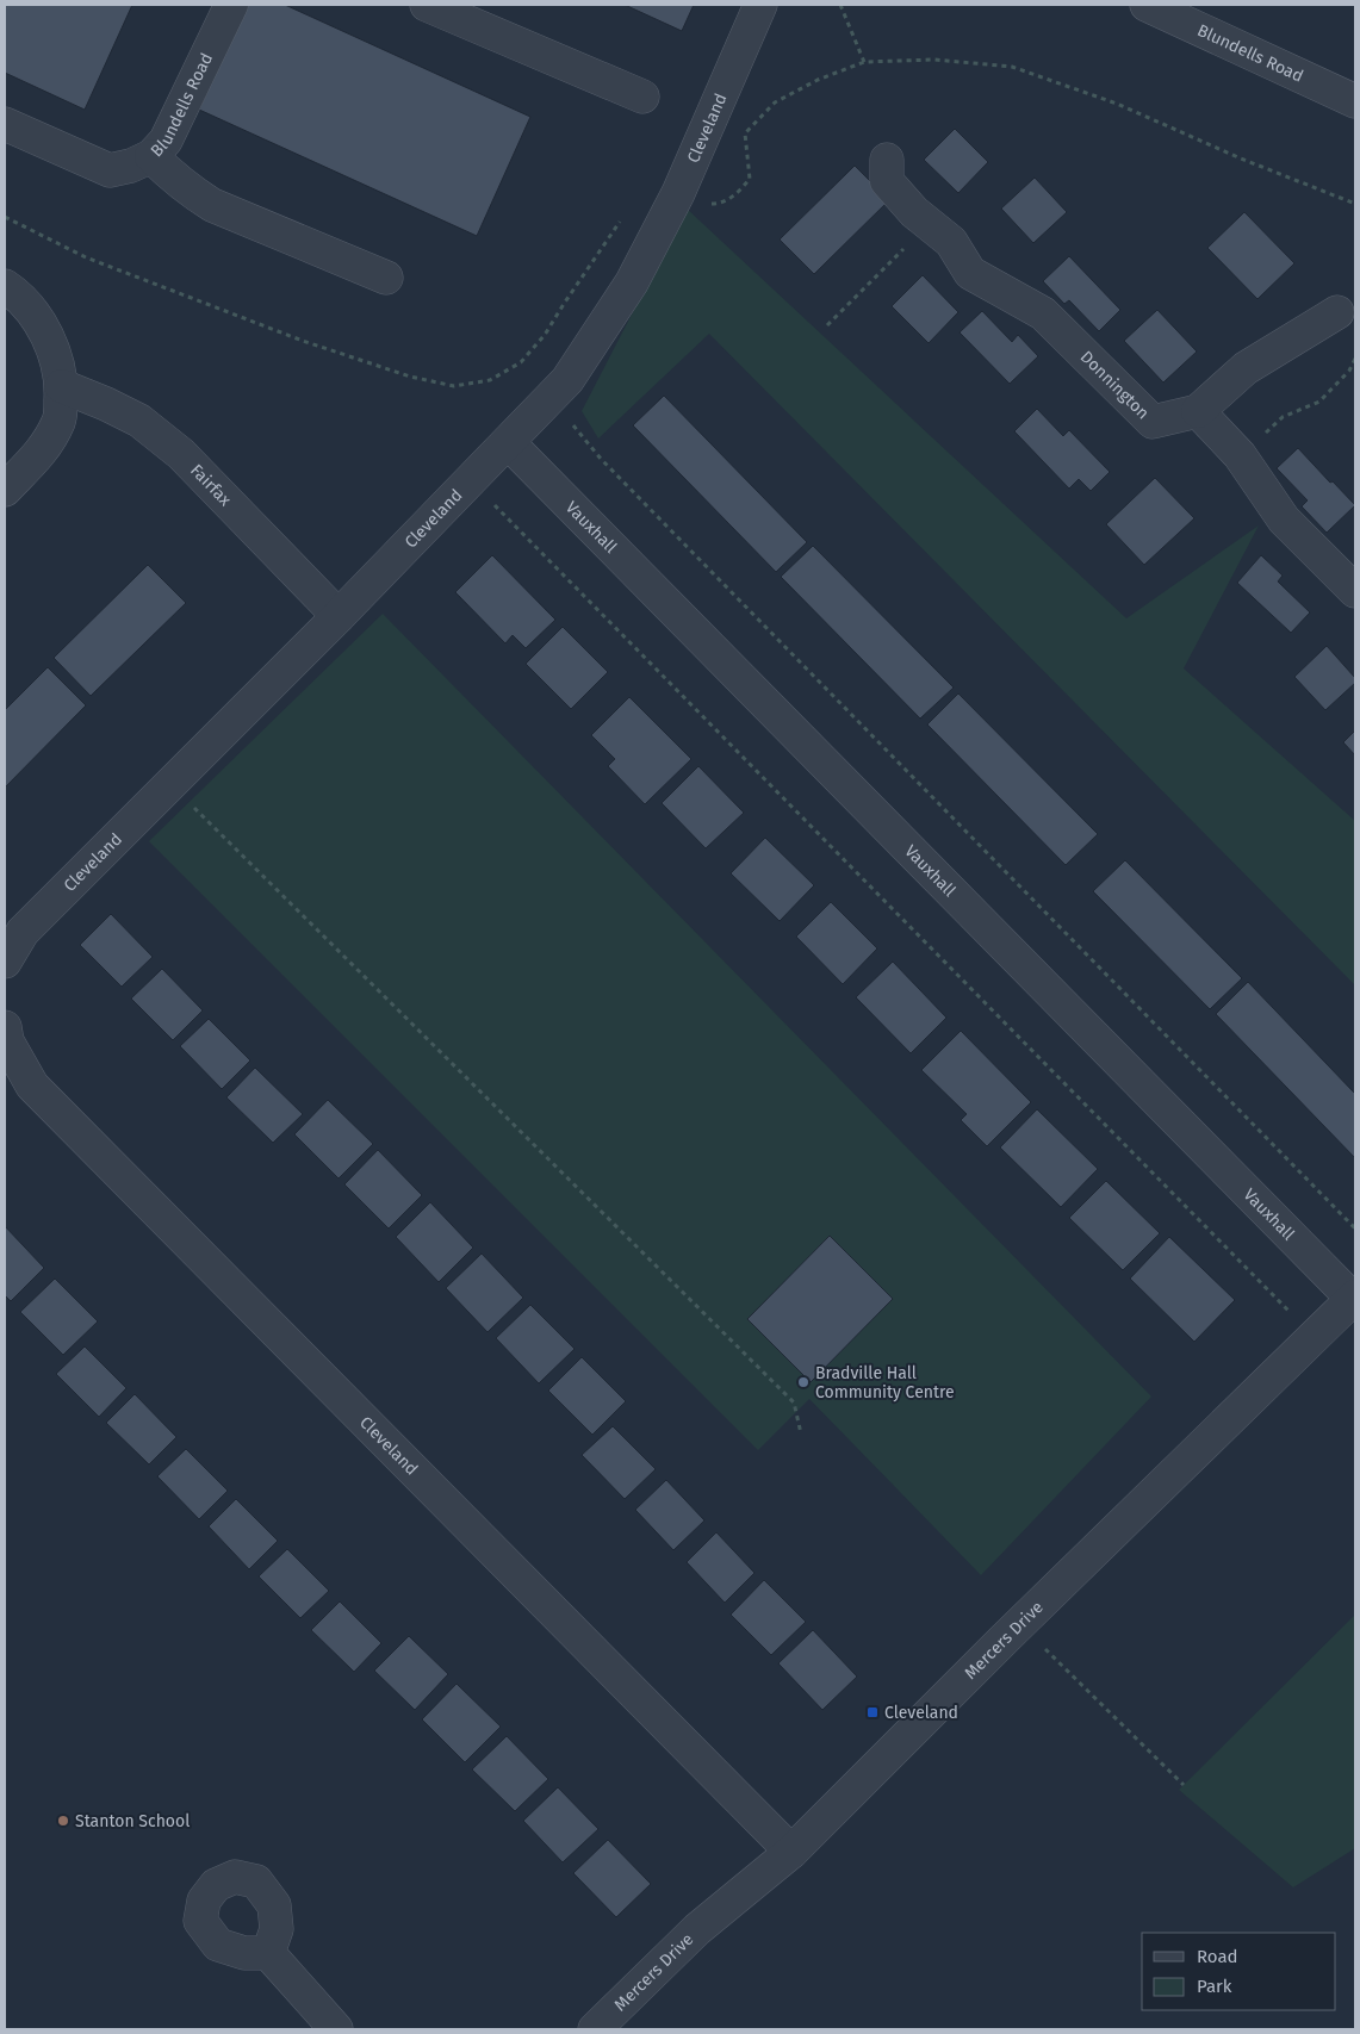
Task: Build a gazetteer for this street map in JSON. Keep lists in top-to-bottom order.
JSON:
{
  "streets": {
    "street": [
      "Blundells Road",
      "Cleveland",
      "Donnington",
      "Fairfax",
      "Vauxhall",
      "Mercers Drive"
    ]
  },
  "crossings": [
    ["Cleveland", "Fairfax"],
    ["Cleveland", "Vauxhall"],
    ["Cleveland", "Mercers Drive"],
    ["Vauxhall", "Mercers Drive"]
  ],
  "places": {
    "other": ["Bradville Hall Community Centre", "Stanton School"],
    "transit": ["Cleveland"]
  },
  "legend": ["Road", "Park"]
}
